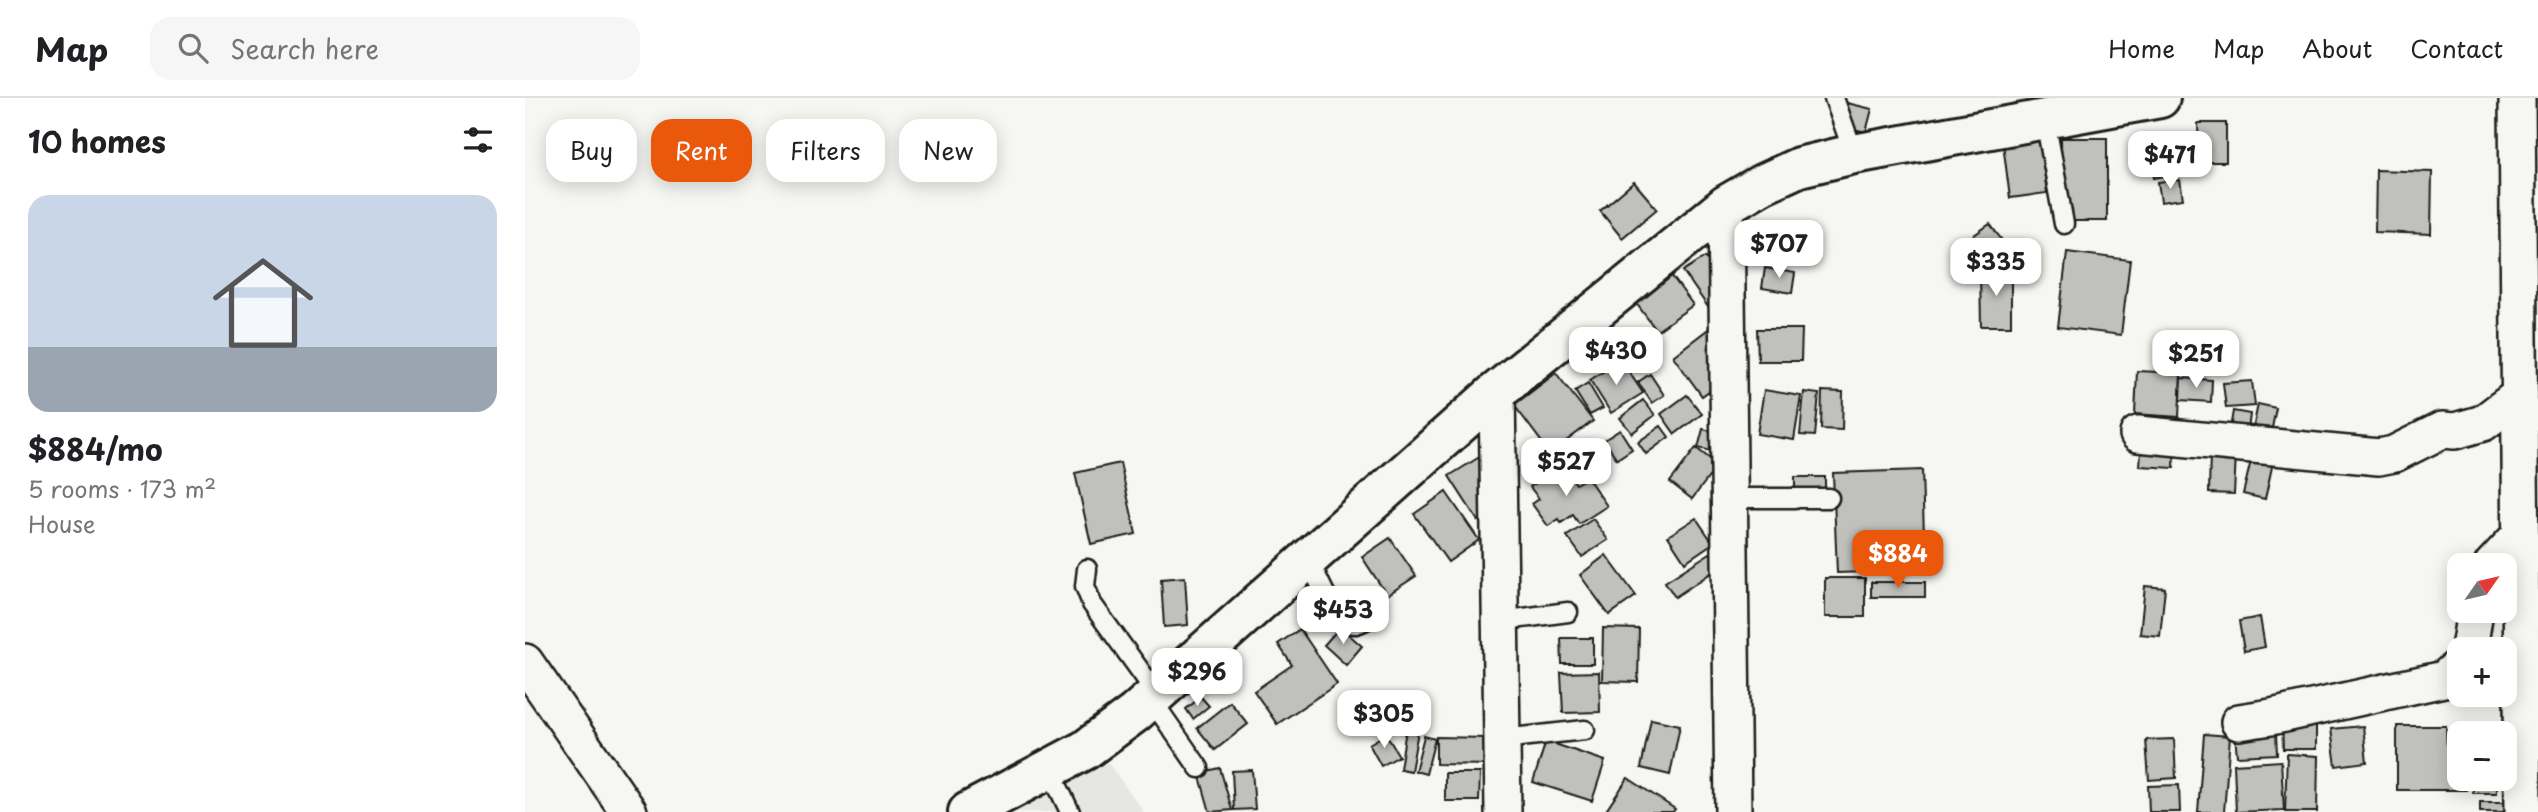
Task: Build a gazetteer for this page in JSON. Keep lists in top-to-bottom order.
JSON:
{
  "north": "top right",
  "page": {
    "header": "Map",
    "search": "Search here",
    "nav": [
      "Home",
      "Map",
      "About",
      "Contact"
    ],
    "heading": "10 homes",
    "chip": [
      "Buy",
      "Rent",
      "Filters",
      "New"
    ],
    "price": [
      "$471",
      "$707",
      "$335",
      "$430",
      "$251",
      "$527",
      "$884",
      "$453",
      "$296",
      "$305"
    ],
    "list": [
      {
        "name": "$884/mo",
        "note": "5 rooms · 173 m² · House"
      }
    ],
    "map_buttons": ["+", "−"]
  }
}
